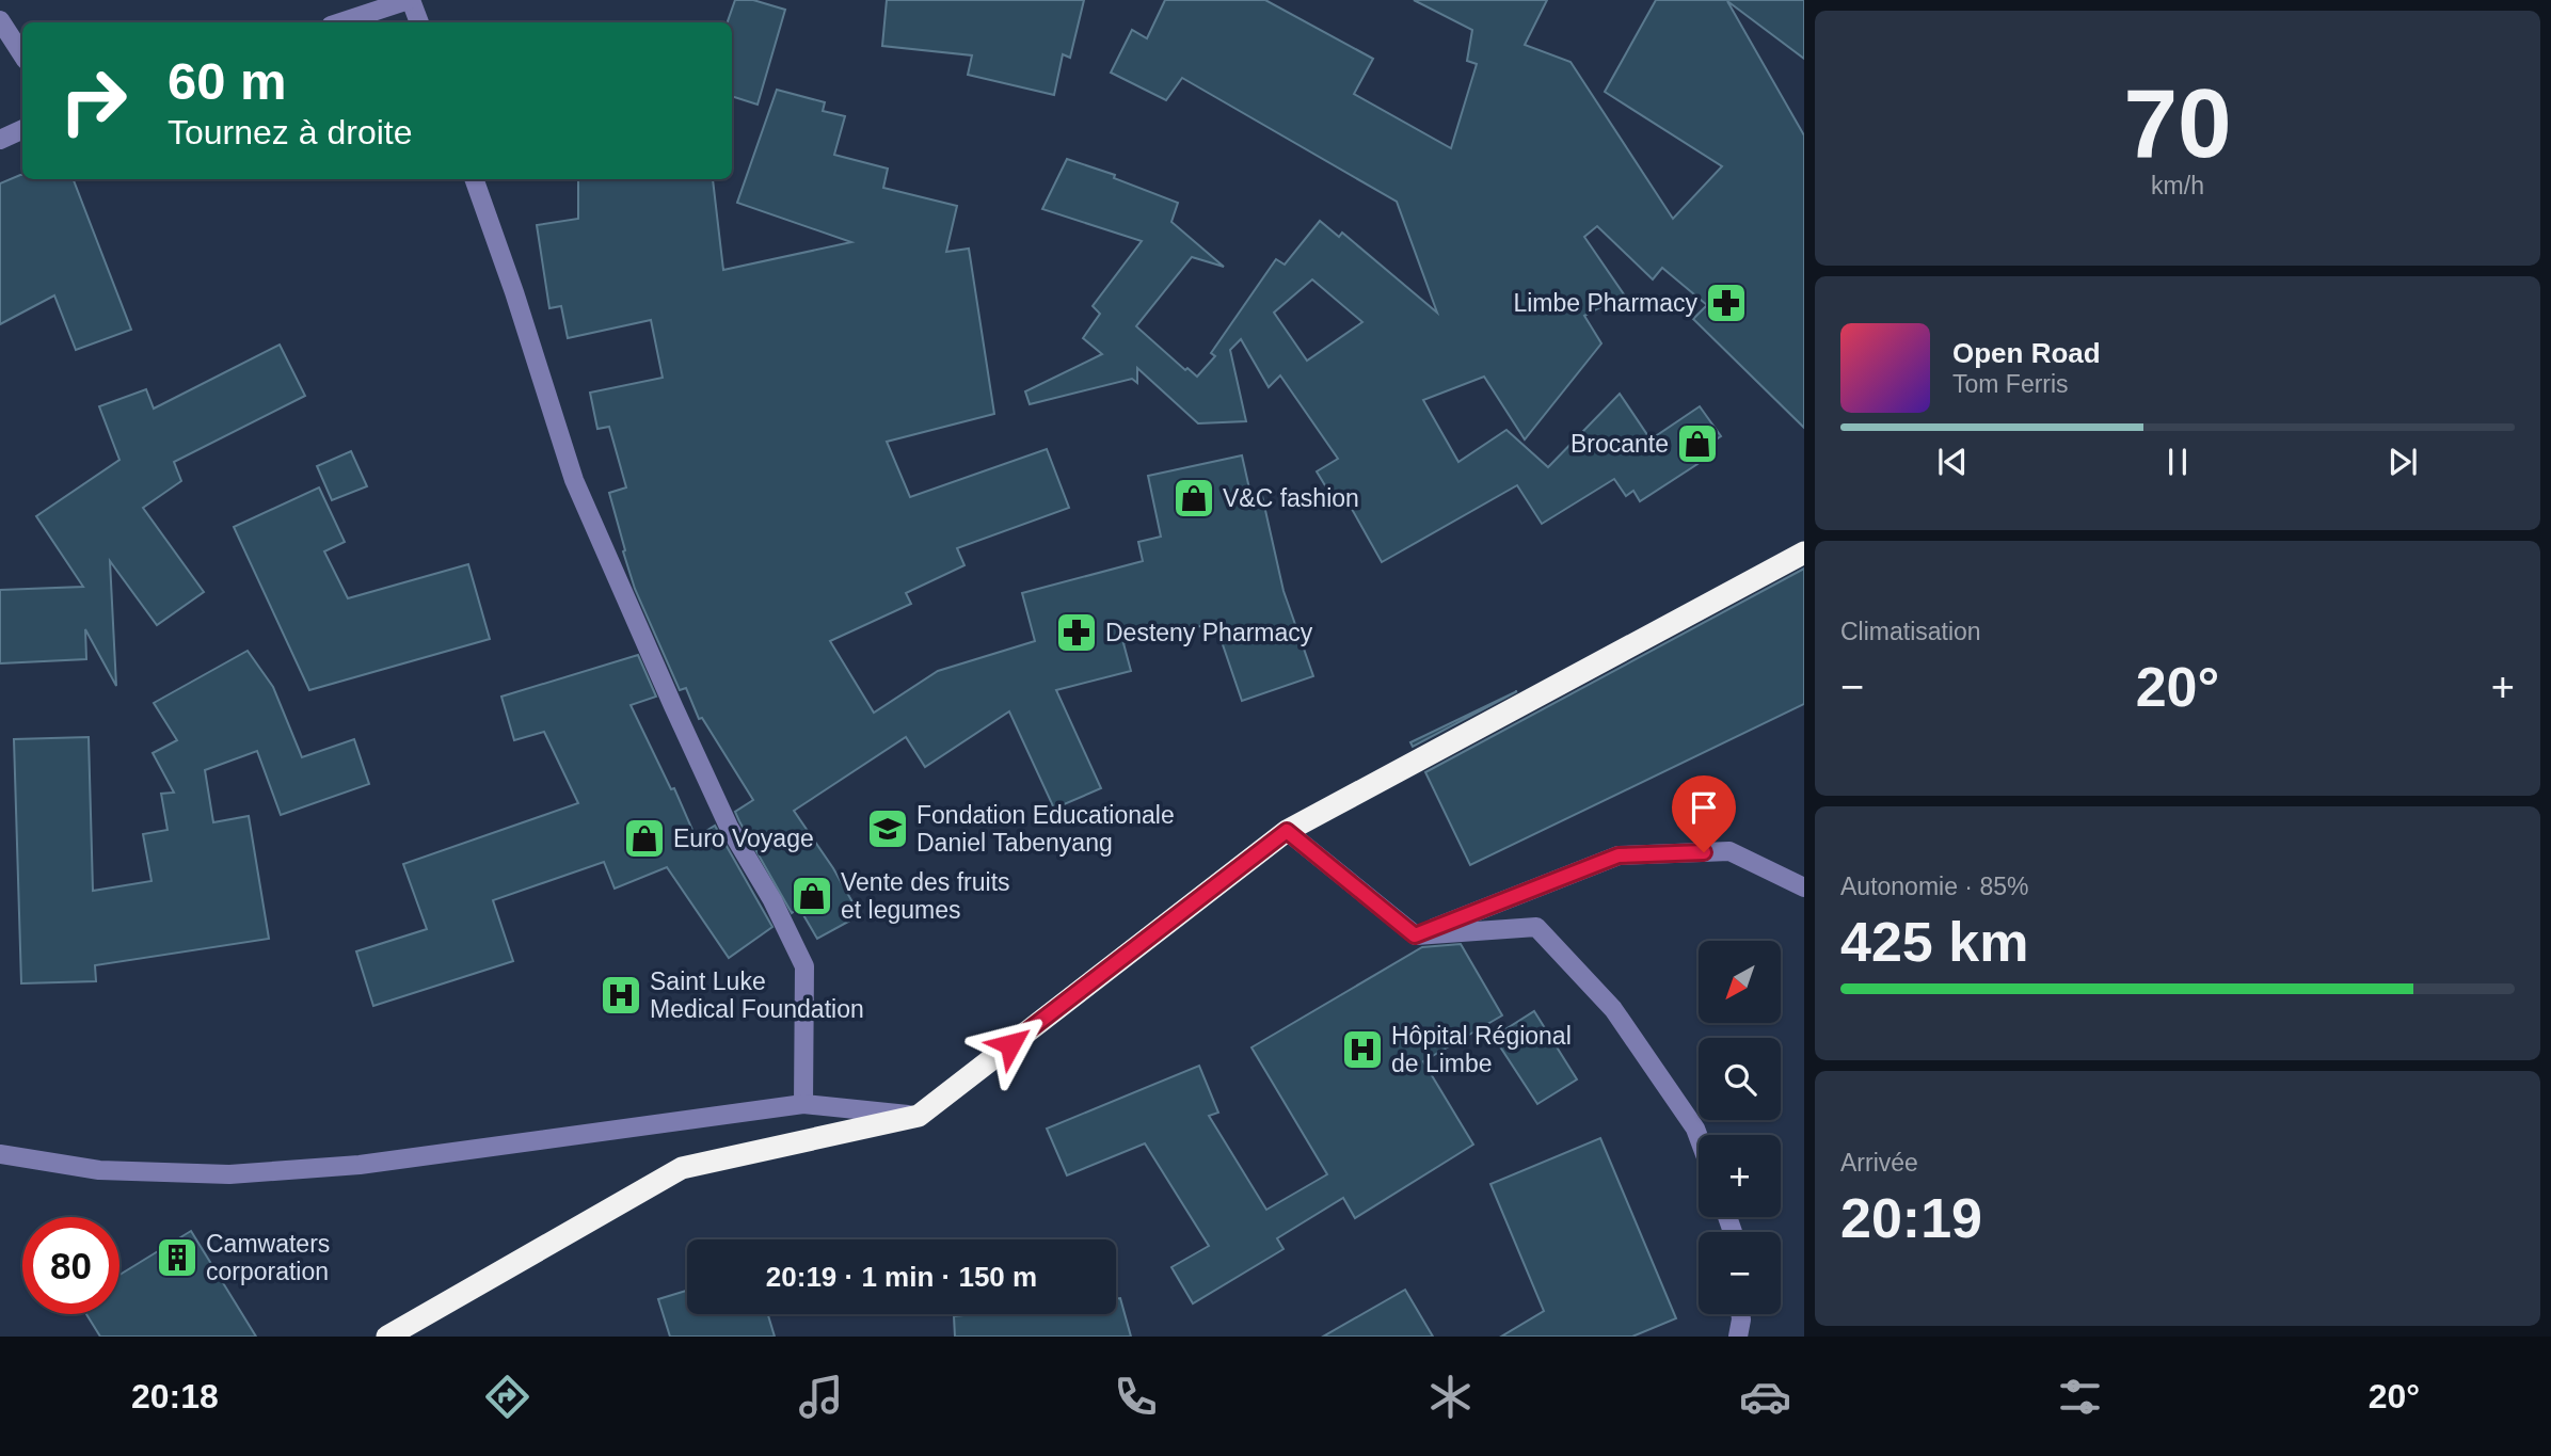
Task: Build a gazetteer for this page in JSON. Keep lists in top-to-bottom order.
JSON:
{
  "places": {
    "pharmacy": ["Limbe Pharmacy", "Desteny Pharmacy"],
    "shop": [
      "Brocante",
      "V&C fashion",
      "Euro Voyage",
      "Vente des fruits et legumes"
    ],
    "school or university": ["Fondation Educationale Daniel Tabenyang"],
    "hospital": ["Saint Luke Medical Foundation", "Hôpital Régional de Limbe"],
    "building": ["Camwaters corporation"]
  },
  "north": "bottom left",
  "page": {
    "tile": [
      ["70", "km/h"],
      "Climatisation",
      ["Autonomie · 85%", "425 km"],
      ["Arrivée", "20:19"]
    ],
    "turn": ["60 m", "Tournez à droite"],
    "song": ["Open Road", "Tom Ferris"],
    "heat": ["−", "20°", "+"],
    "map_buttons": ["+", "−"],
    "limit": "80",
    "trip": "20:19 · 1 min · 150 m",
    "tabs": ["20:18", "20°"]
  }
}
